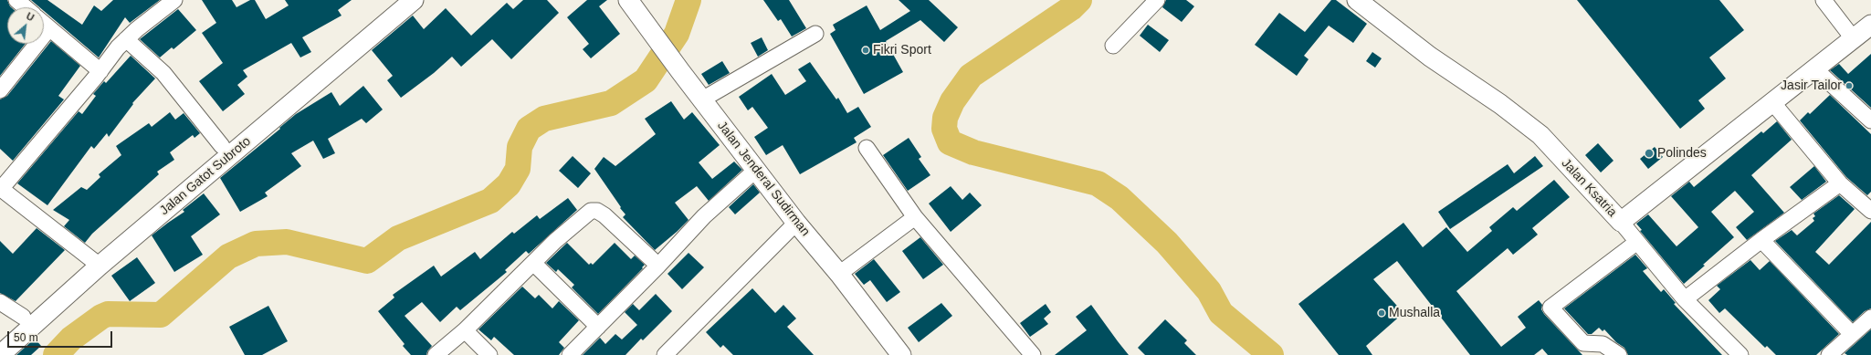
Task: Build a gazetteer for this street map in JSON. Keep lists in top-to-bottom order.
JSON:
{
  "streets": {
    "street": ["Jalan Gatot Subroto", "Jalan Jenderal Sudirman", "Jalan Ksatria"]
  },
  "places": [
    "Fikri Sport",
    "Jasir Tailor",
    "Polindes",
    "Mushalla"
  ],
  "scale_bar": "50 m",
  "north": "top right"
}
